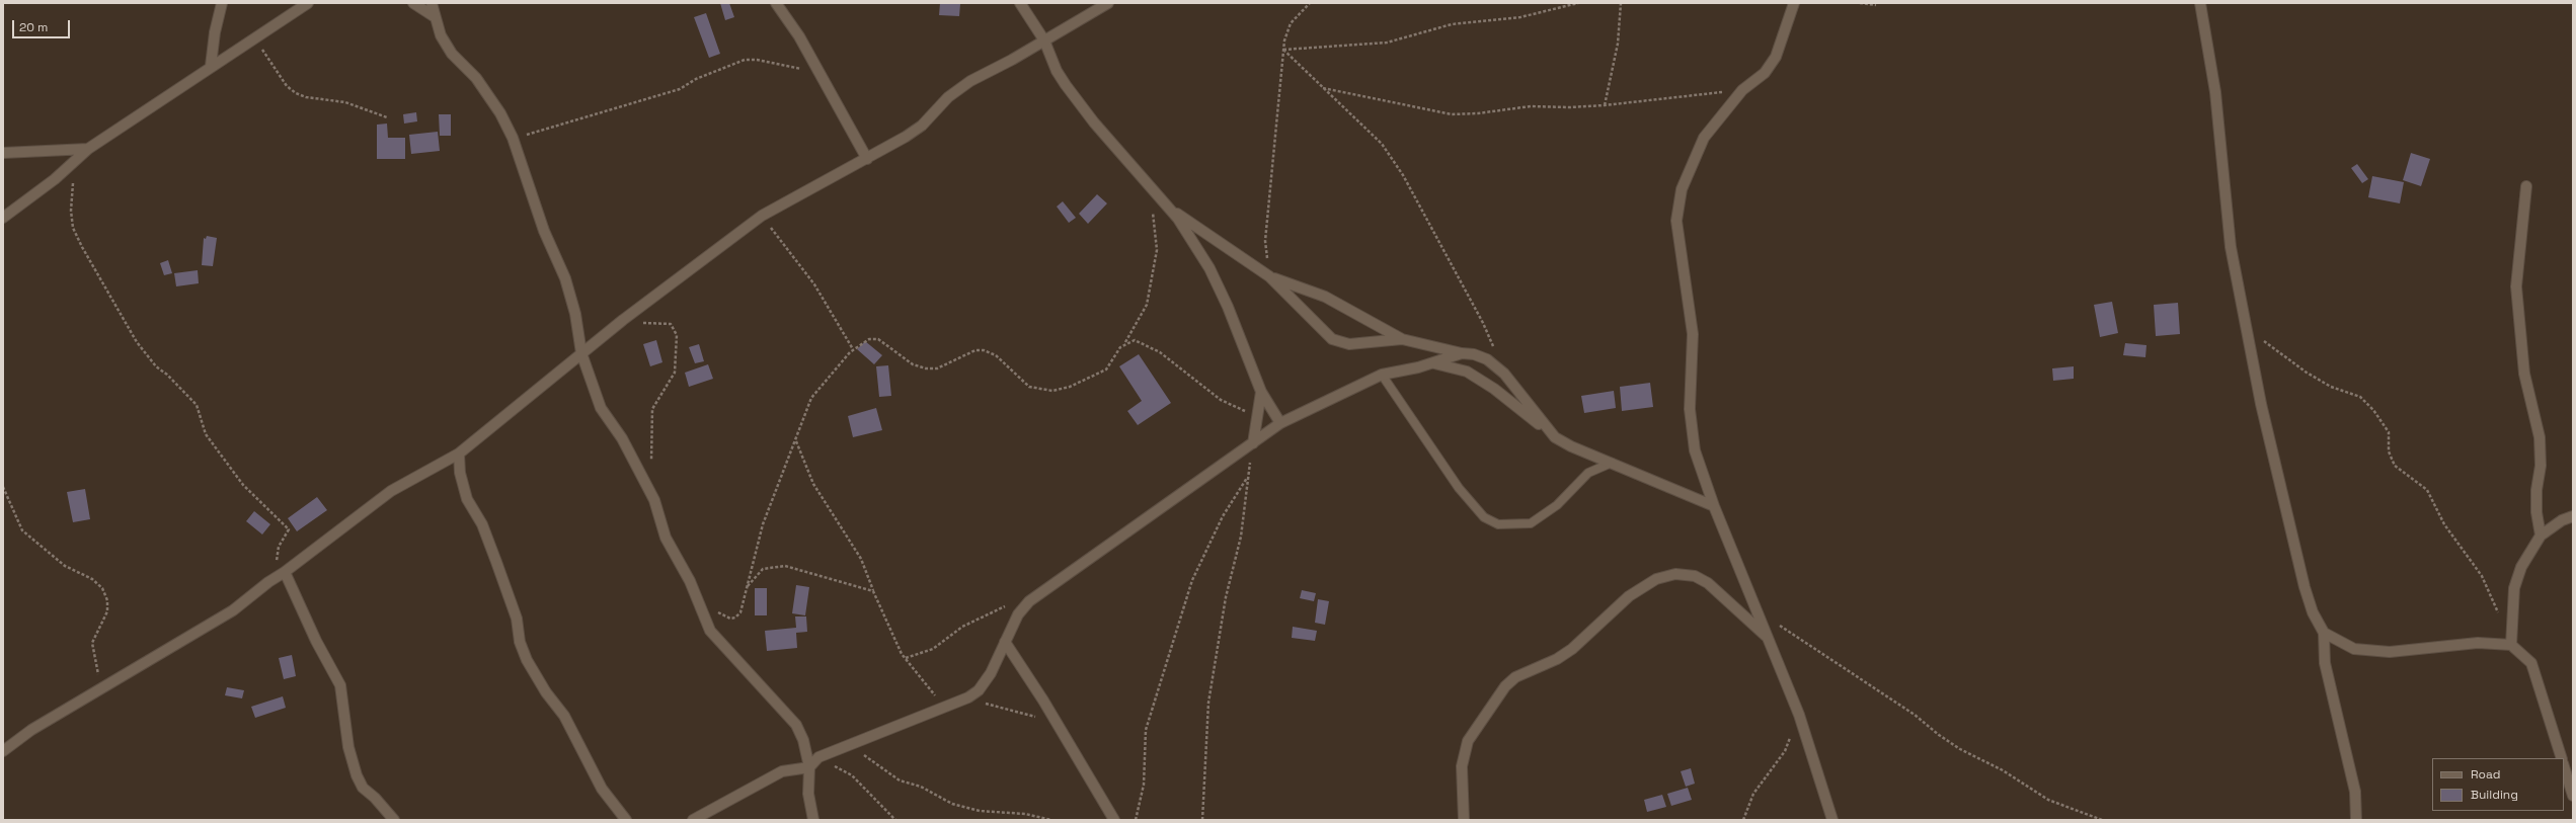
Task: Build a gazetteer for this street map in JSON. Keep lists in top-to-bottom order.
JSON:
{
  "legend": ["Road", "Building"],
  "scale_bar": "20 m"
}
